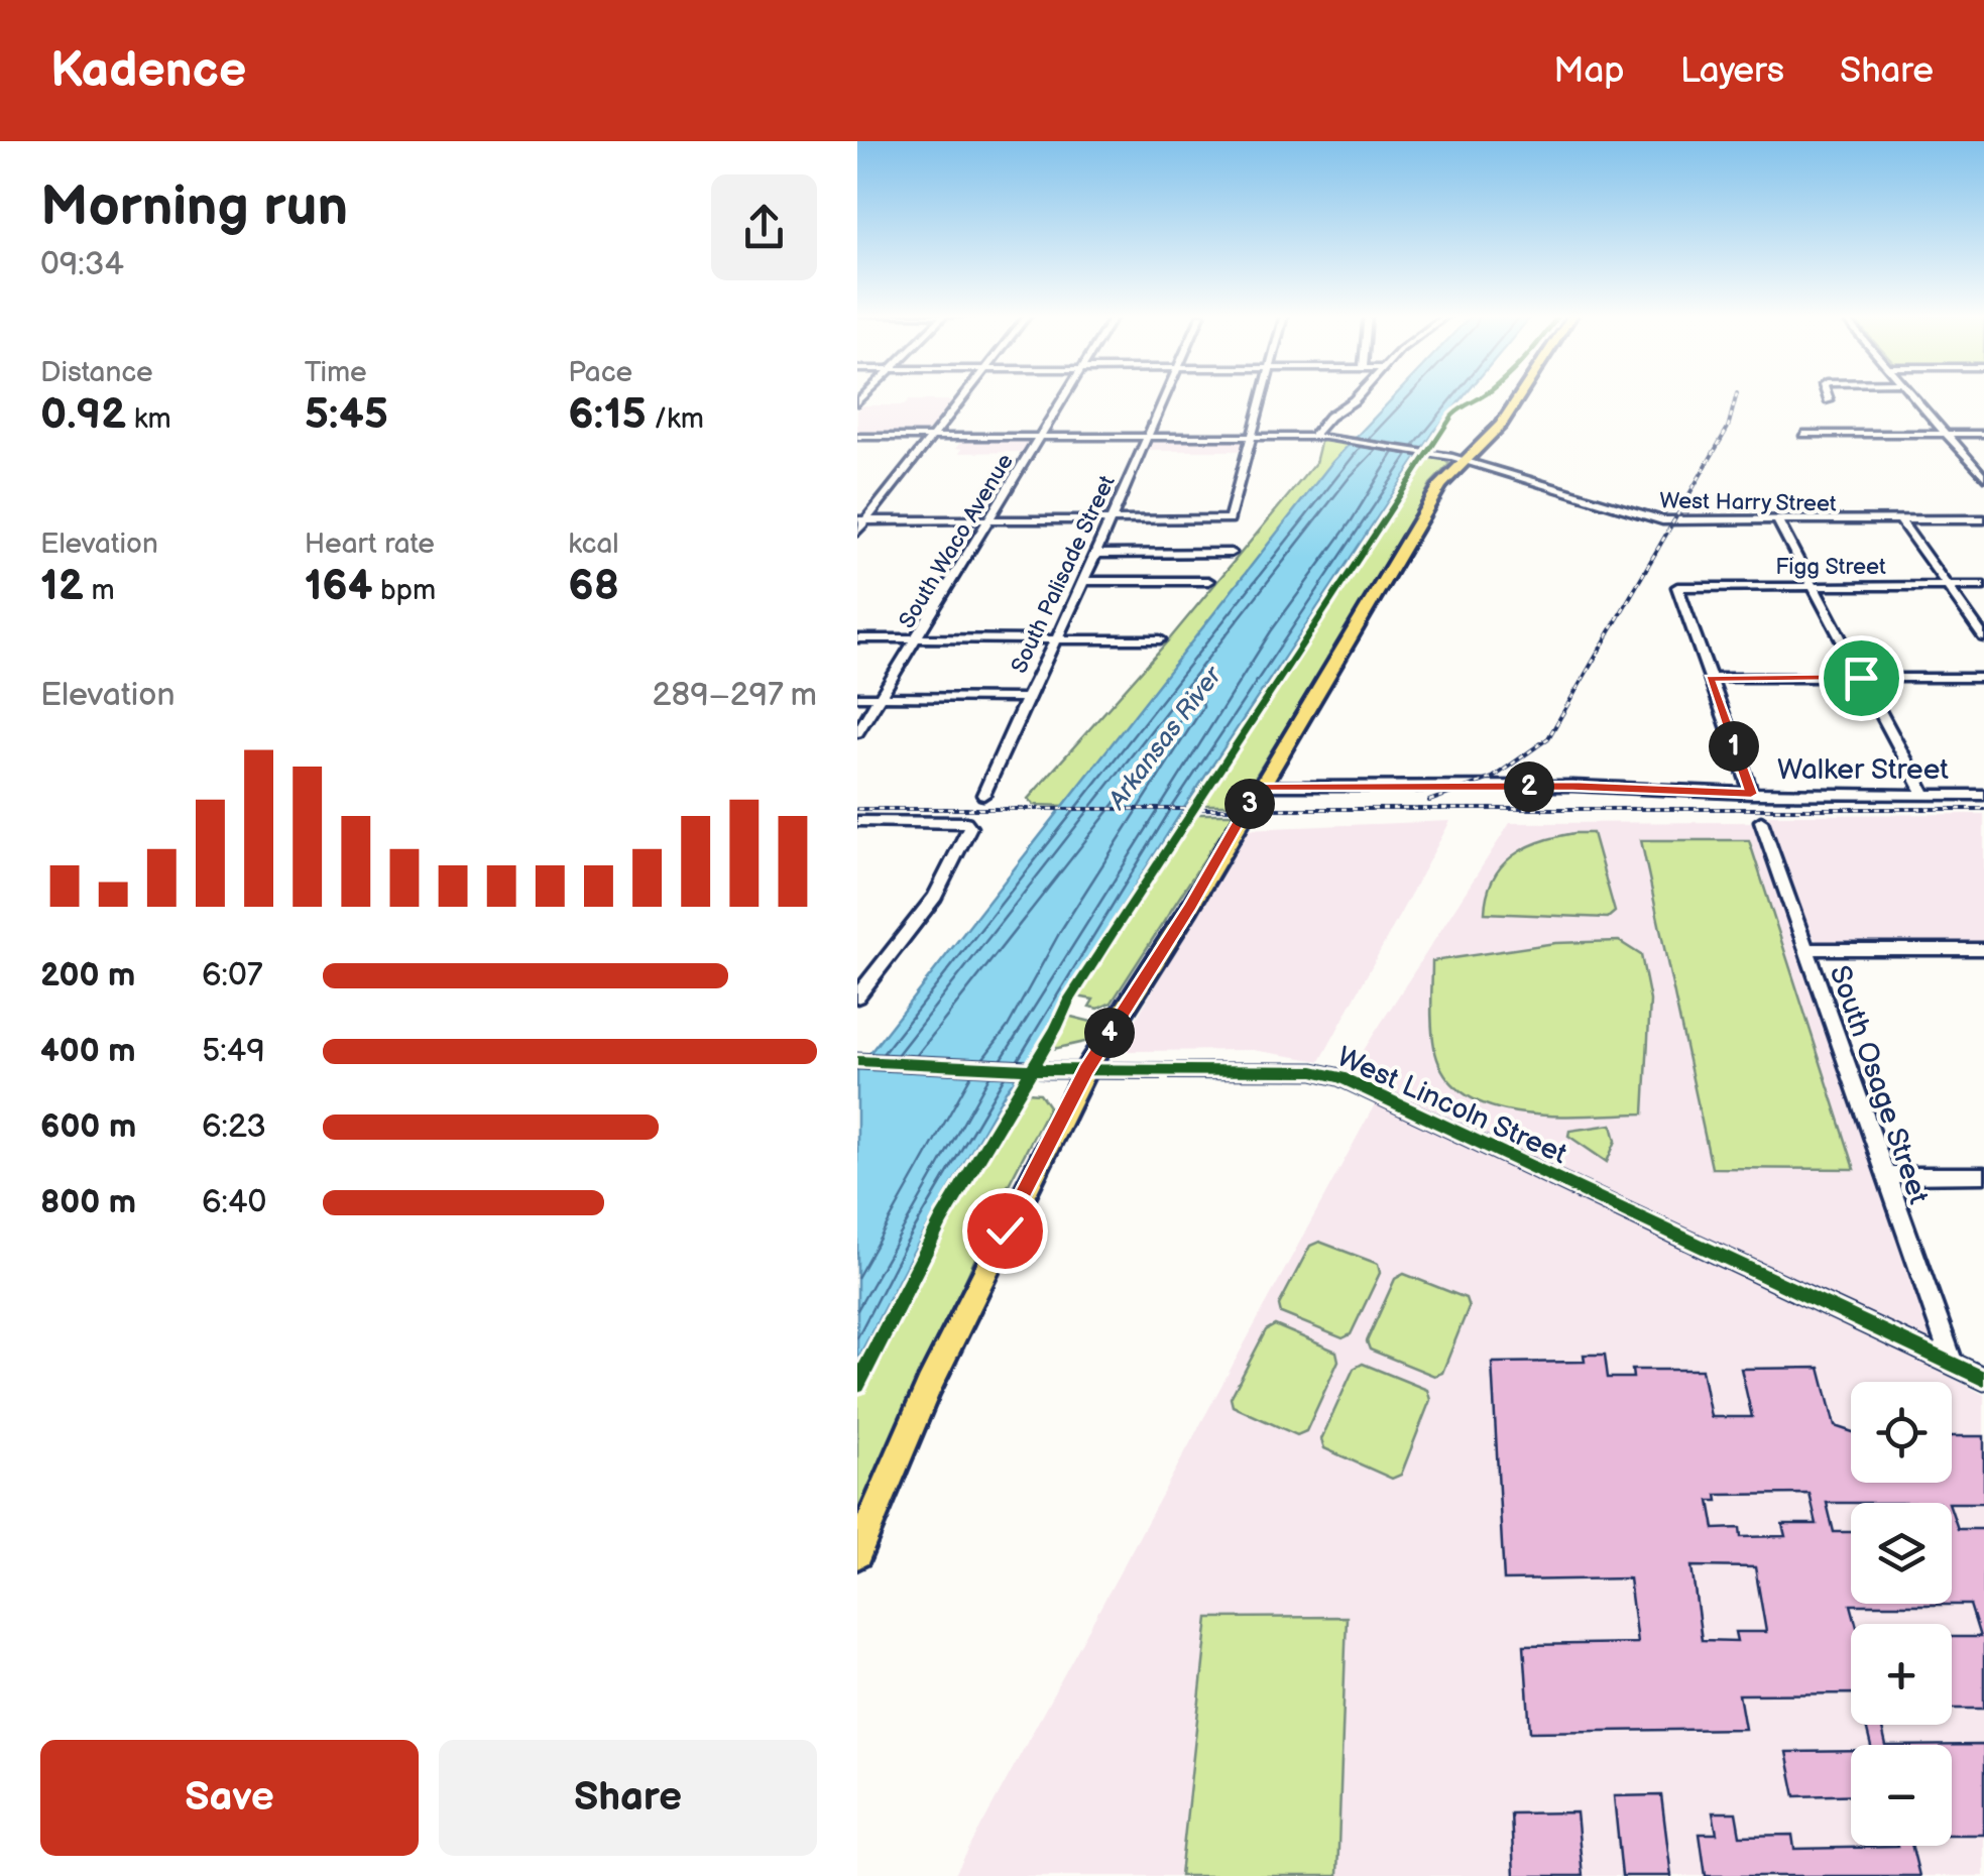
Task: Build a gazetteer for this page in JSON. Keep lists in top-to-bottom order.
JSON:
{
  "streets": {
    "street": [
      "West Harry Street",
      "South Waco Avenue",
      "Figg Street",
      "South Palisade Street",
      "Walker Street",
      "South Osage Street",
      "West Lincoln Street"
    ]
  },
  "crossings": [
    ["West Harry Street", "South Waco Avenue"],
    ["West Harry Street", "South Palisade Street"],
    ["South Osage Street", "West Lincoln Street"]
  ],
  "water": ["Arkansas River"],
  "page": {
    "header": "Kadence",
    "nav": ["Map", "Layers", "Share"],
    "heading": ["Morning run", "09:34"],
    "stats": [
      ["Distance", "0.92 km"],
      ["Time", "5:45"],
      ["Pace", "6:15 /km"],
      ["Elevation", "12 m"],
      ["Heart rate", "164 bpm"],
      ["kcal", "68"]
    ],
    "chart": ["Elevation", "289–297 m"],
    "pins": [
      "1",
      "2",
      "3",
      "4"
    ],
    "list": [
      {
        "name": "200 m",
        "note": "6:07"
      },
      {
        "name": "400 m",
        "note": "5:49"
      },
      {
        "name": "600 m",
        "note": "6:23"
      },
      {
        "name": "800 m",
        "note": "6:40"
      }
    ],
    "map_buttons": ["+", "−"],
    "buttons": ["Save", "Share"]
  }
}
